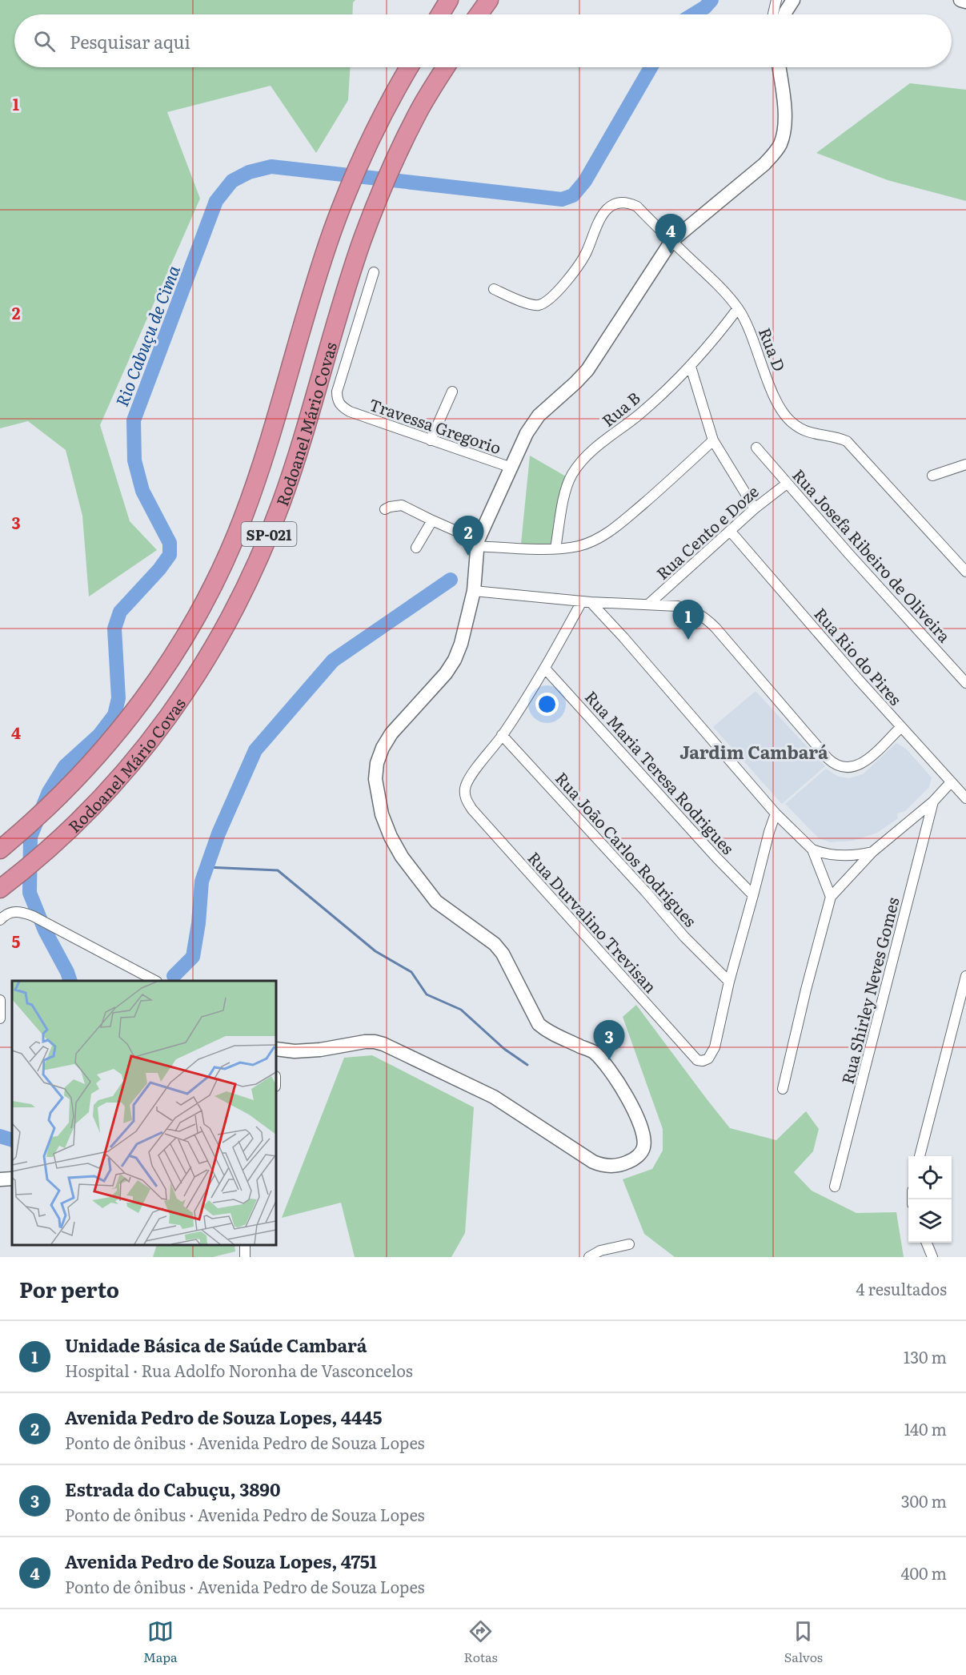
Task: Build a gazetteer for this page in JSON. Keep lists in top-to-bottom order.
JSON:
{
  "streets": {
    "highway": ["Rodoanel Mário Covas", "SP-021"],
    "street": [
      "Rua D",
      "Rua B",
      "Travessa Gregorio",
      "Rua Cento e Doze",
      "Rua Josefa Ribeiro de Oliveira",
      "Rua Rio do Pires",
      "Rua Maria Teresa Rodrigues",
      "Rua João Carlos Rodrigues",
      "Rua Durvalino Trevisan",
      "Rua Shirley Neves Gomes"
    ]
  },
  "crossings": [
    ["Rua D", "Rua B"],
    ["Rua Cento e Doze", "Rua Josefa Ribeiro de Oliveira"],
    ["Rua Cento e Doze", "Rua Rio do Pires"],
    ["Rua João Carlos Rodrigues", "Rua Durvalino Trevisan"]
  ],
  "districts": ["Jardim Cambará"],
  "water": ["Rio Cabuçu de Cima"],
  "page": {
    "search": "Pesquisar aqui",
    "pins": [
      "4",
      "2",
      "1",
      "3"
    ],
    "heading": ["Por perto", "4 resultados"],
    "list": [
      {
        "mark": "1",
        "name": "Unidade Básica de Saúde Cambará",
        "note": "Hospital · Rua Adolfo Noronha de Vasconcelos",
        "value": "130 m"
      },
      {
        "mark": "2",
        "name": "Avenida Pedro de Souza Lopes, 4445",
        "note": "Ponto de ônibus · Avenida Pedro de Souza Lopes",
        "value": "140 m"
      },
      {
        "mark": "3",
        "name": "Estrada do Cabuçu, 3890",
        "note": "Ponto de ônibus · Avenida Pedro de Souza Lopes",
        "value": "300 m"
      },
      {
        "mark": "4",
        "name": "Avenida Pedro de Souza Lopes, 4751",
        "note": "Ponto de ônibus · Avenida Pedro de Souza Lopes",
        "value": "400 m"
      }
    ],
    "nav": ["Mapa", "Rotas", "Salvos"]
  },
  "grid": {
    "rows": [
      "1",
      "2",
      "3",
      "4",
      "5"
    ]
  }
}
